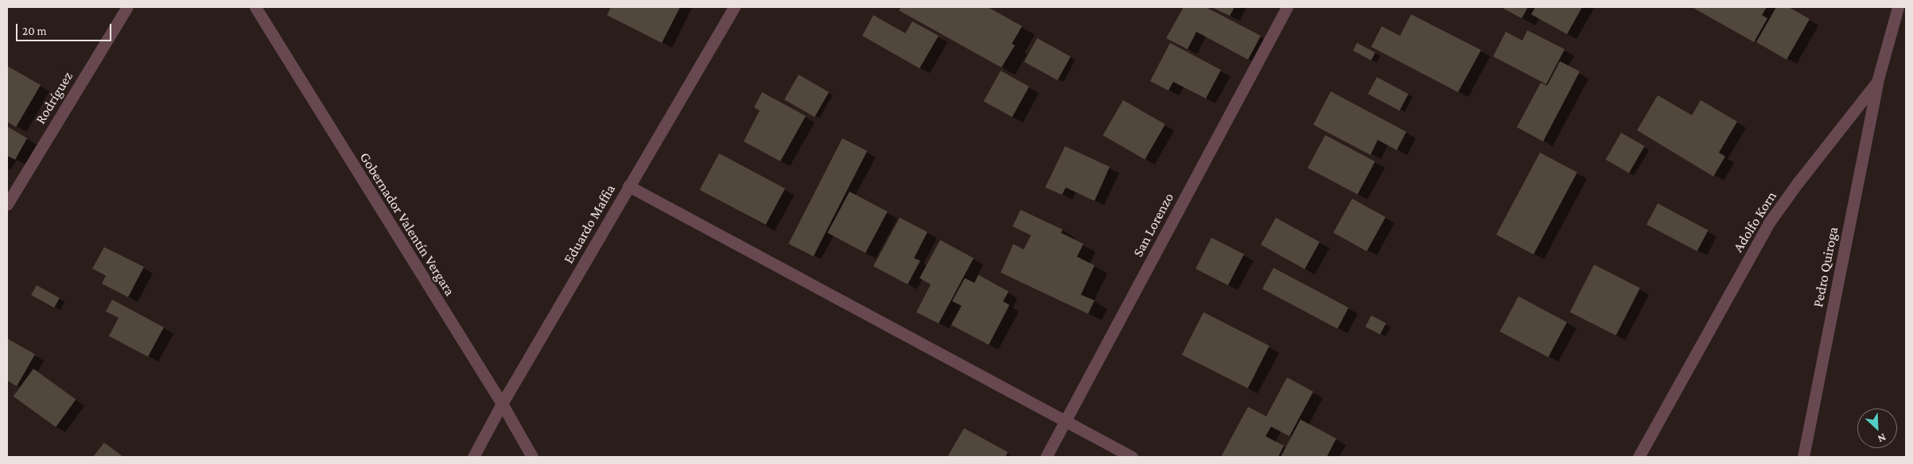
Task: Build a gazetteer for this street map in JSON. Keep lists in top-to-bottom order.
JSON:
{
  "streets": {
    "street": [
      "Rodríguez",
      "Adolfo Korn",
      "Gobernador Valentín Vergara",
      "Eduardo Maffia",
      "San Lorenzo",
      "Pedro Quiroga"
    ]
  },
  "crossings": [
    ["Adolfo Korn", "Pedro Quiroga"],
    ["Gobernador Valentín Vergara", "Eduardo Maffia"]
  ],
  "scale_bar": "20 m",
  "north": "bottom right"
}
